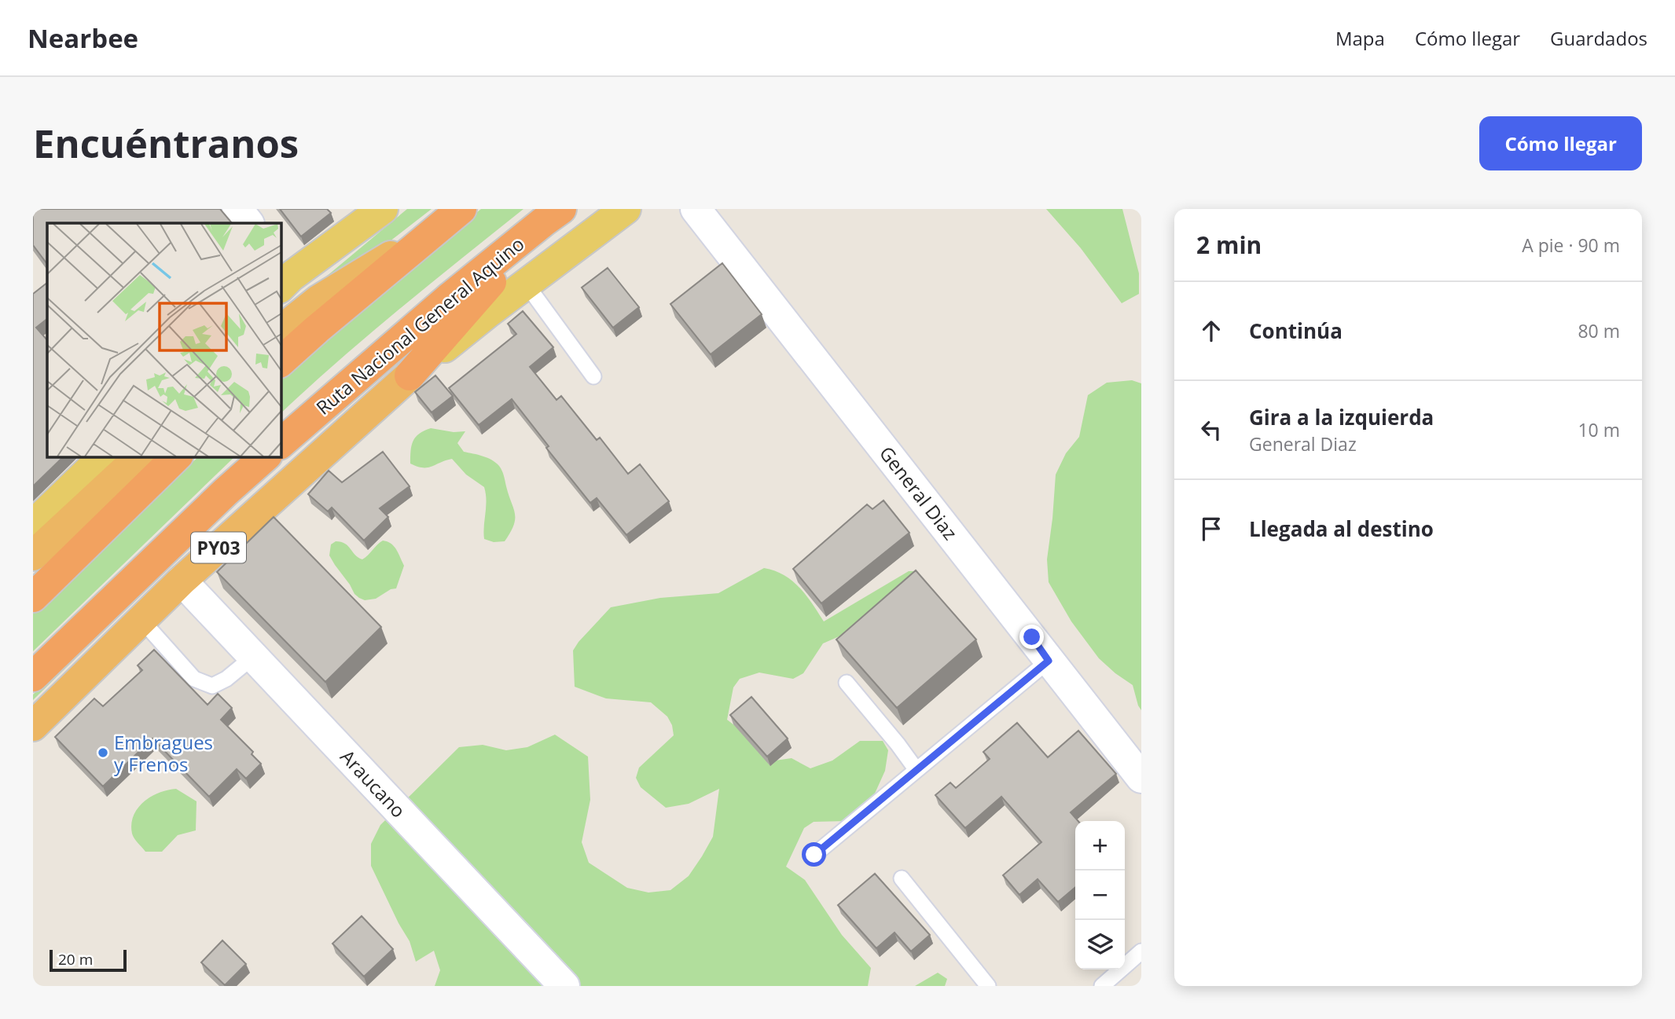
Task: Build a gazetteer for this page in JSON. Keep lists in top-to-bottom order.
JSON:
{
  "streets": {
    "highway": ["Ruta Nacional General Aquino", "PY03"],
    "street": ["General Diaz", "Araucano"]
  },
  "crossings": [
    ["Ruta Nacional General Aquino", "PY03"],
    ["Ruta Nacional General Aquino", "Araucano"]
  ],
  "places": ["Embragues y Frenos"],
  "scale_bar": "20 m",
  "page": {
    "header": "Nearbee",
    "nav": ["Mapa", "Cómo llegar", "Guardados"],
    "buttons": "Cómo llegar",
    "title": "Encuéntranos",
    "heading": ["2 min", "A pie · 90 m"],
    "list": [
      ["Continúa", "80 m"],
      ["Gira a la izquierda", "General Diaz", "10 m"],
      "Llegada al destino"
    ],
    "map_buttons": ["+", "−"],
    "scale": "20 m"
  }
}
